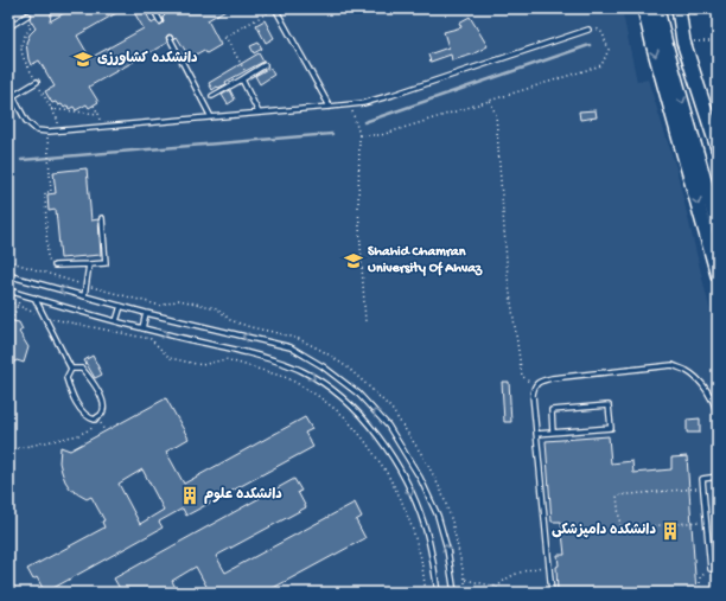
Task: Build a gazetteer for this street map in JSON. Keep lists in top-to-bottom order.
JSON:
{
  "places": {
    "school or university": ["دانشکده کشاورزی", "Shahid Chamran University Of Ahvaz"],
    "building": ["دانشکده علوم", "دانشکده دامپزشکی"]
  }
}
